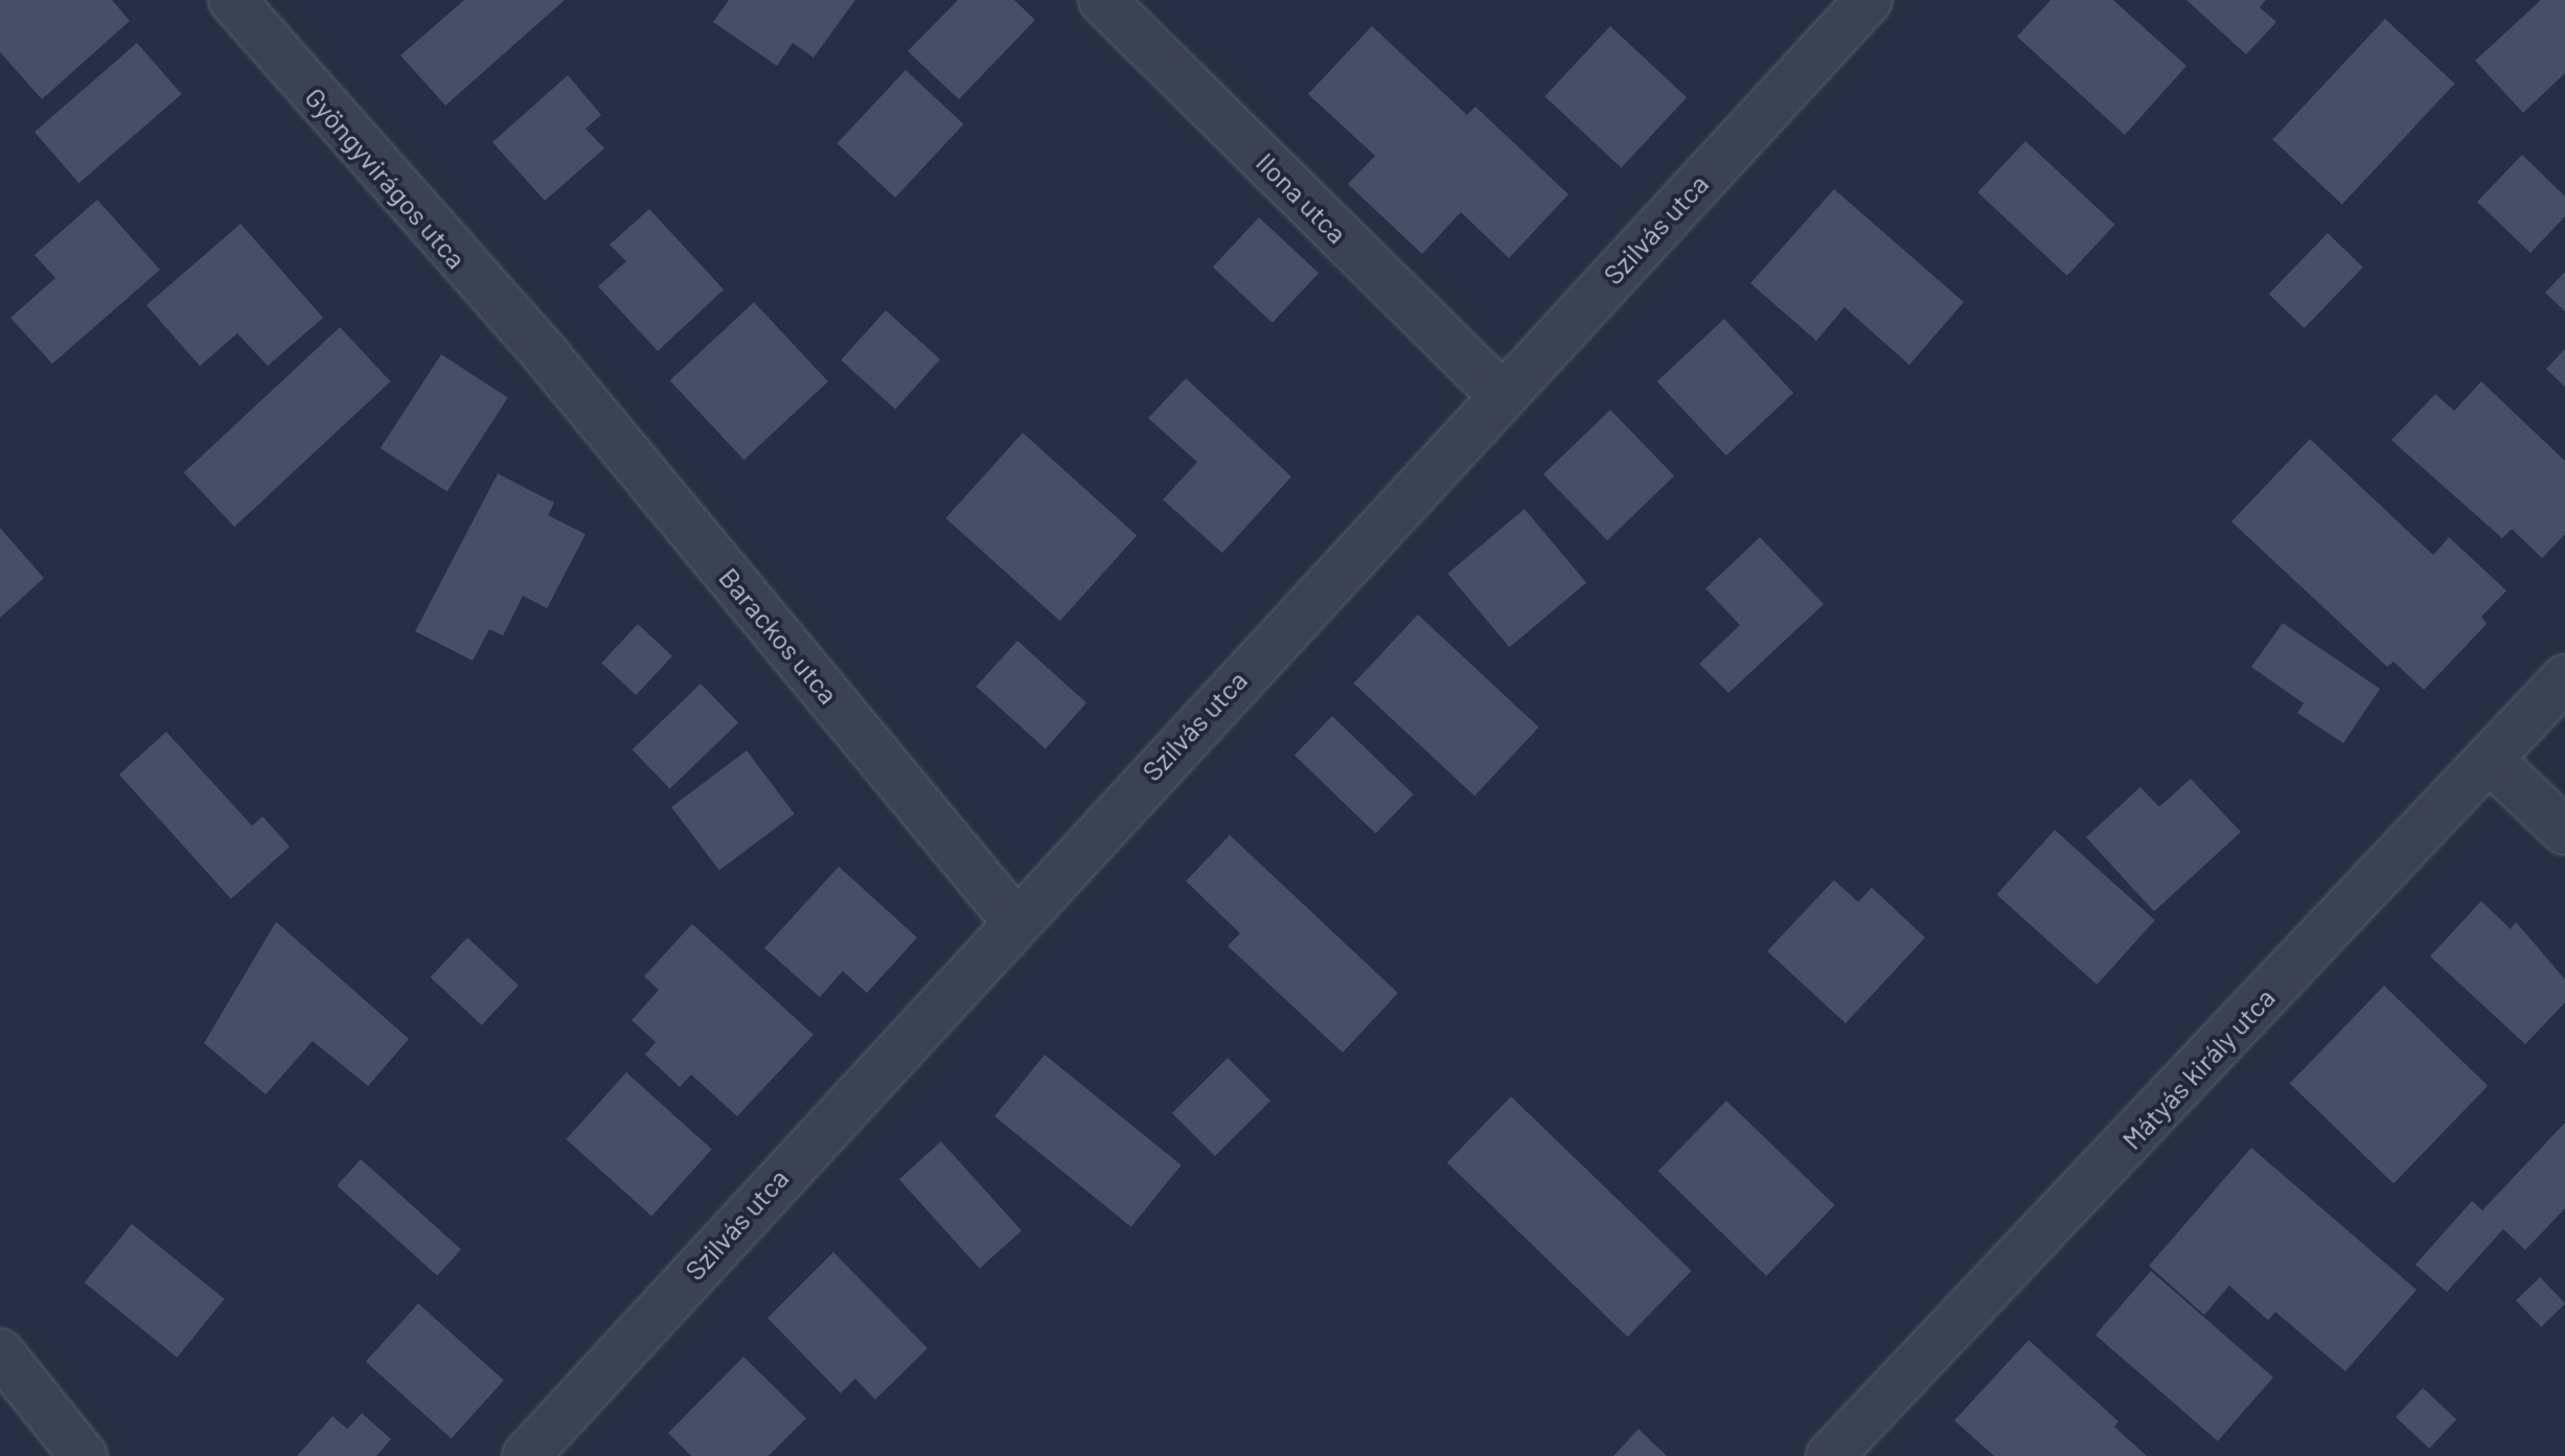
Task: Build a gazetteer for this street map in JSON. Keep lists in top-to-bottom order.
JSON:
{
  "streets": {
    "street": [
      "Gyöngyvirágos utca",
      "Ilona utca",
      "Szilvás utca",
      "Barackos utca",
      "Mátyás király utca"
    ]
  },
  "crossings": [
    ["Gyöngyvirágos utca", "Barackos utca"],
    ["Ilona utca", "Szilvás utca"],
    ["Szilvás utca", "Barackos utca"]
  ]
}
